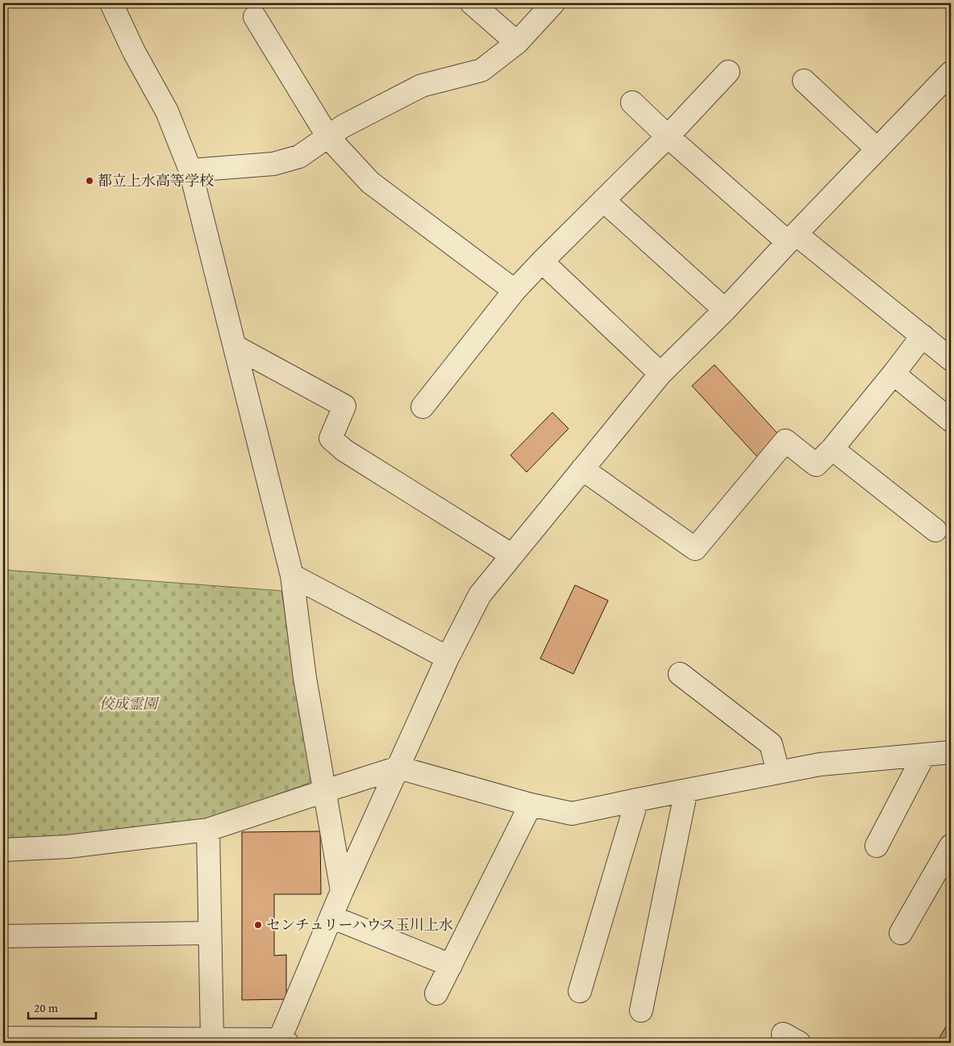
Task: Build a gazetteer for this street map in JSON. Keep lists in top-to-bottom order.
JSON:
{
  "parks": ["佼成霊園"],
  "places": ["都立上水高等学校", "センチュリーハウス玉川上水"],
  "scale_bar": "20 m"
}
